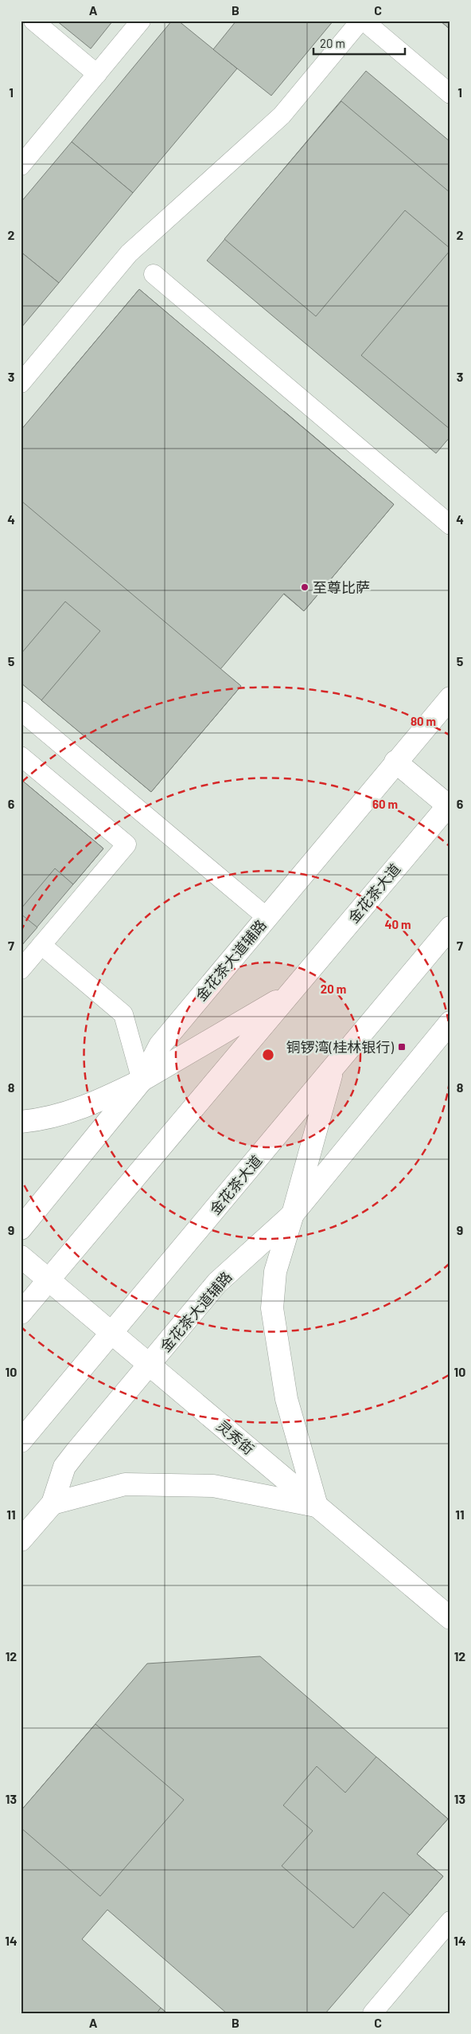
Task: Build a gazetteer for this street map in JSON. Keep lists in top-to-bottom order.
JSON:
{
  "streets": {
    "main road": ["金花茶大道", "金花茶大道辅路", "灵秀街"]
  },
  "crossings": [
    ["金花茶大道", "灵秀街"],
    ["金花茶大道辅路", "灵秀街"]
  ],
  "places": {
    "other": ["至尊比萨"],
    "transit": ["铜锣湾(桂林银行)"]
  },
  "scale_bar": "20 m",
  "grid": {
    "columns": ["A", "B", "C"],
    "rows": [
      "1",
      "2",
      "3",
      "4",
      "5",
      "6",
      "7",
      "8",
      "9",
      "10",
      "11",
      "12",
      "13",
      "14"
    ]
  },
  "rings": [
    "80 m",
    "60 m",
    "40 m",
    "20 m"
  ]
}
